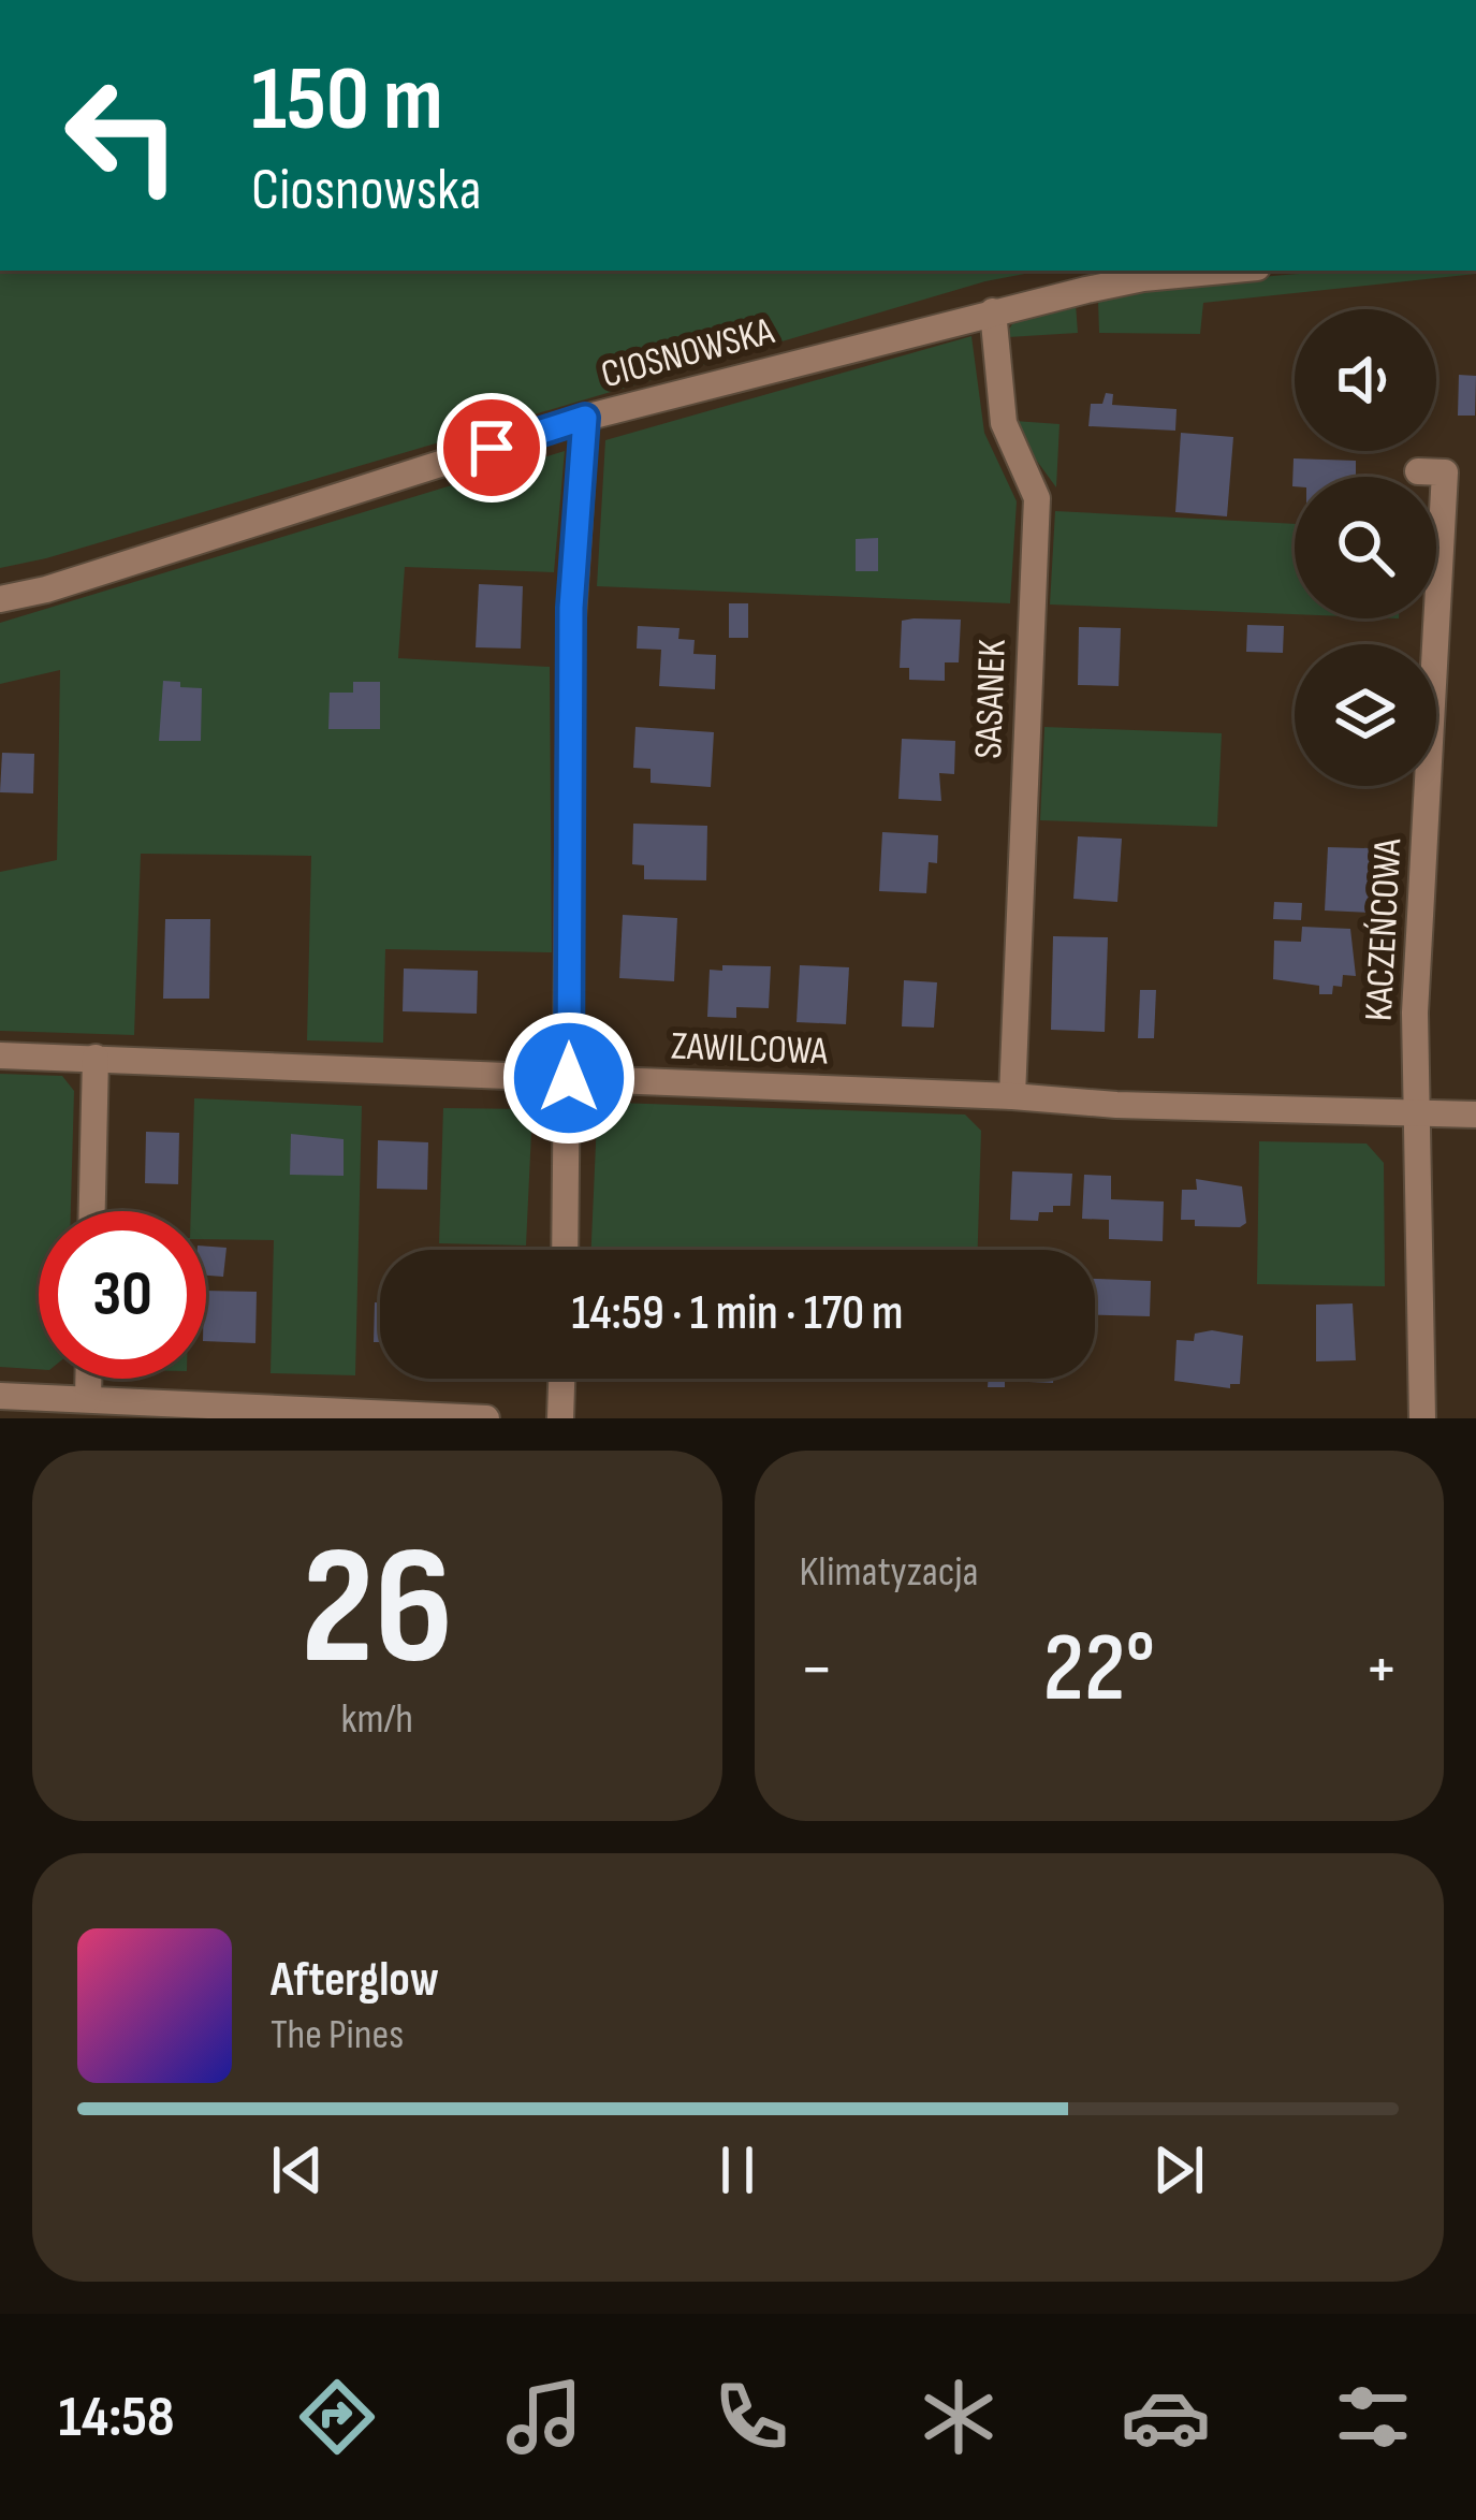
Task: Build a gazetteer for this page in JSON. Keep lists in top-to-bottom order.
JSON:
{
  "streets": {
    "street": [
      "CIOSNOWSKA",
      "SASANEK",
      "KACZEŃCOWA",
      "ZAWILCOWA"
    ]
  },
  "crossings": [
    ["CIOSNOWSKA", "SASANEK"],
    ["SASANEK", "ZAWILCOWA"],
    ["KACZEŃCOWA", "ZAWILCOWA"]
  ],
  "page": {
    "turn": ["150 m", "Ciosnowska"],
    "limit": "30",
    "trip": "14:59 · 1 min · 170 m",
    "tile": [
      ["26", "km/h"],
      "Klimatyzacja"
    ],
    "heat": ["−", "22°", "+"],
    "song": ["Afterglow", "The Pines"],
    "tabs": "14:58"
  }
}
